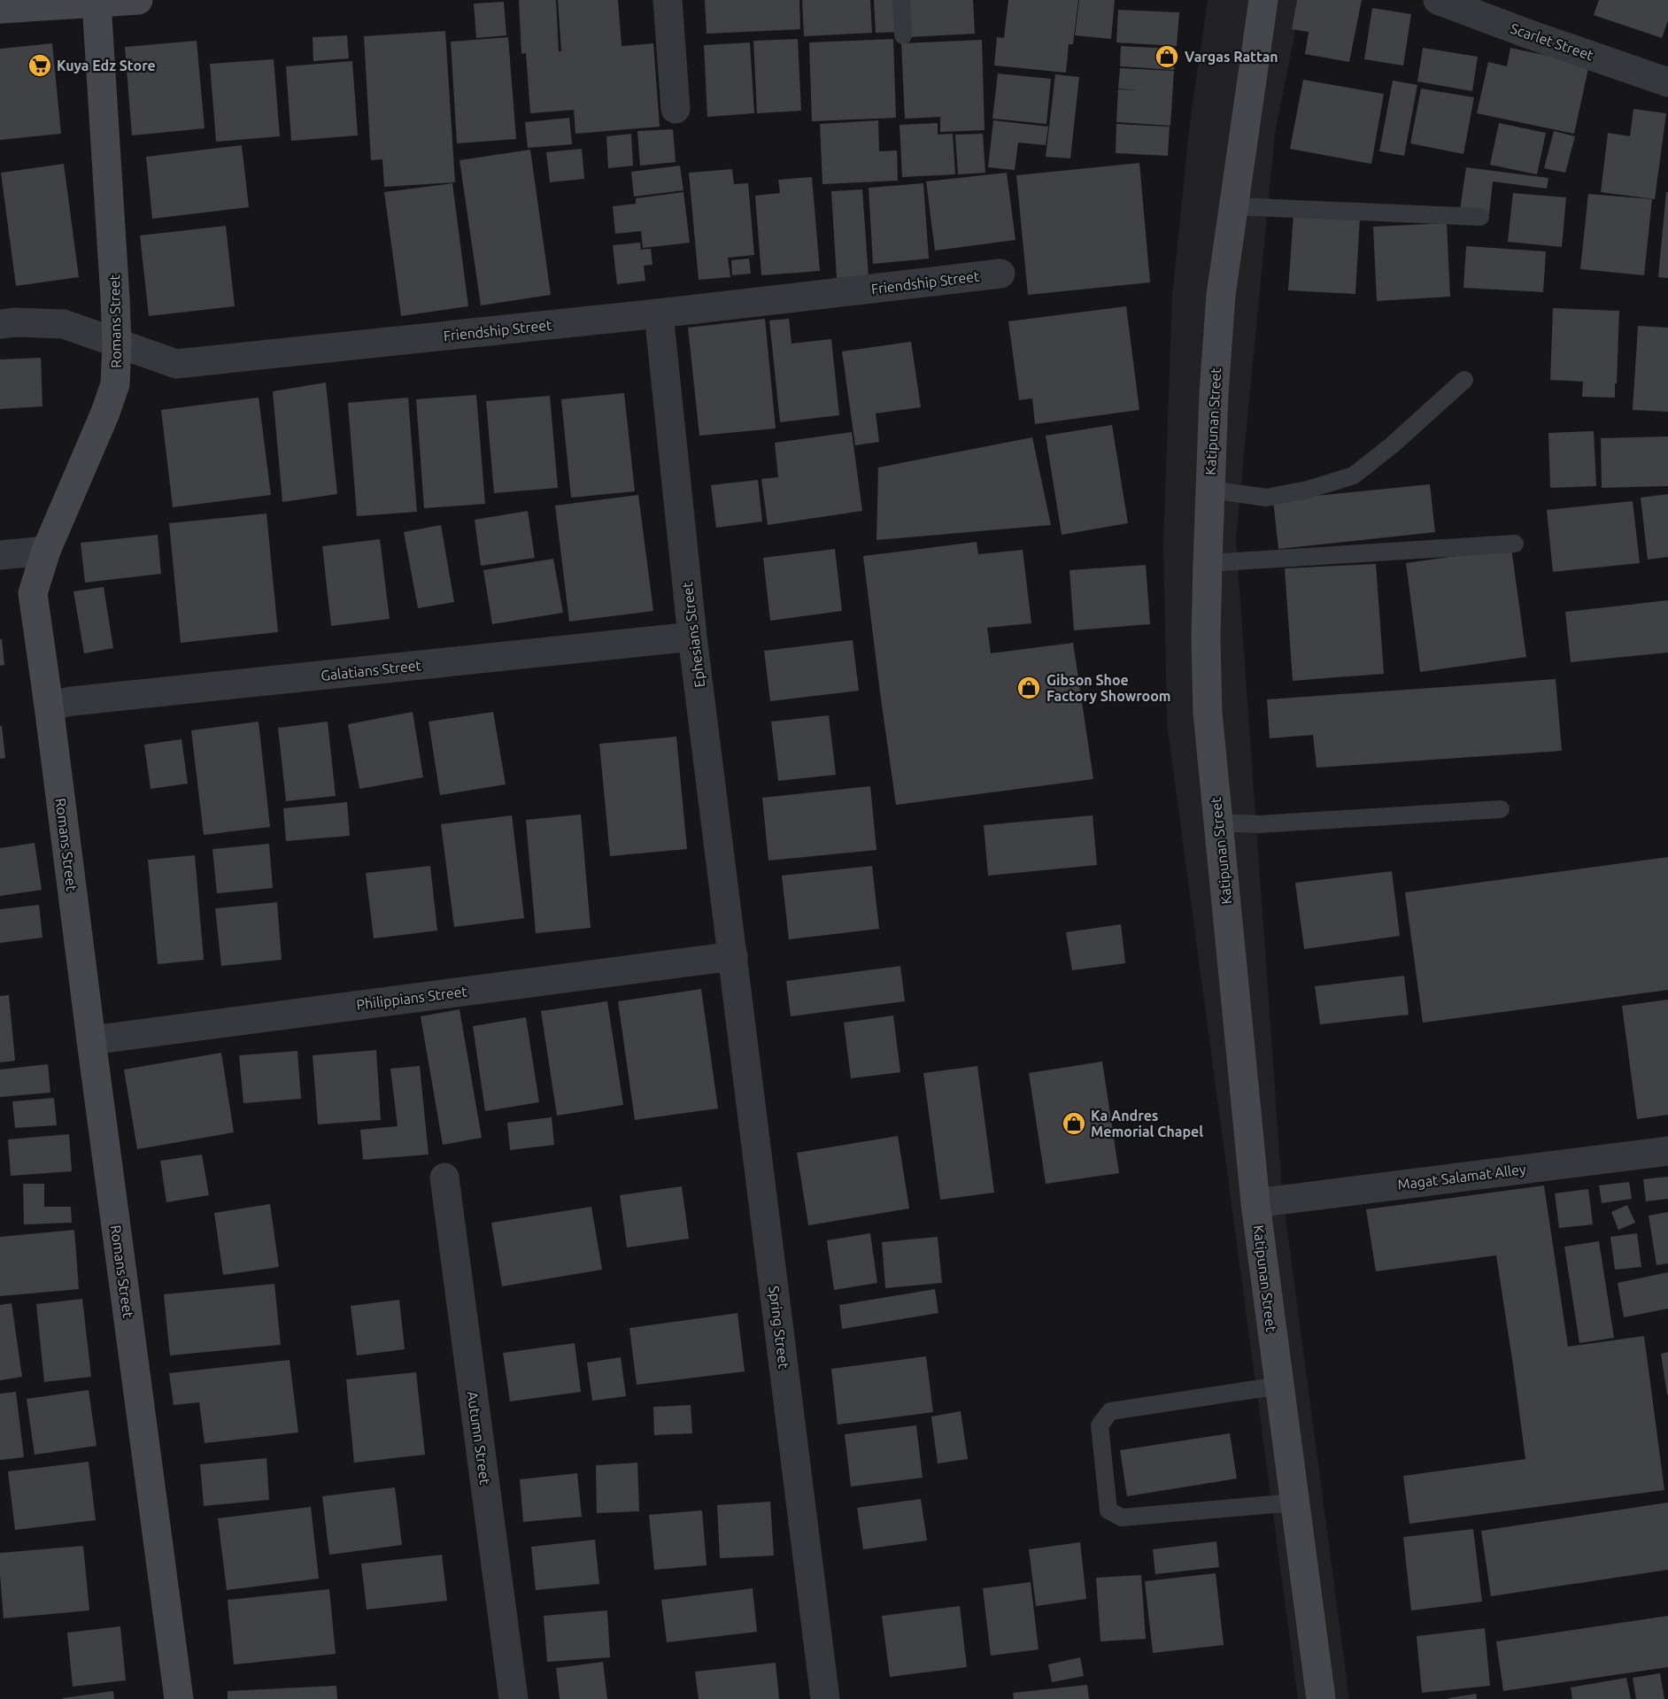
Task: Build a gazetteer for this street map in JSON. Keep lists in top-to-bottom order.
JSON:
{
  "streets": {
    "street": [
      "Scarlet Street",
      "Friendship Street",
      "Romans Street",
      "Katipunan Street",
      "Ephesians Street",
      "Galatians Street",
      "Philippians Street",
      "Magat Salamat Alley",
      "Spring Street",
      "Autumn Street"
    ]
  },
  "crossings": [
    ["Friendship Street", "Romans Street"],
    ["Friendship Street", "Ephesians Street"],
    ["Romans Street", "Galatians Street"],
    ["Romans Street", "Philippians Street"],
    ["Katipunan Street", "Magat Salamat Alley"],
    ["Ephesians Street", "Galatians Street"],
    ["Ephesians Street", "Philippians Street"],
    ["Ephesians Street", "Spring Street"],
    ["Philippians Street", "Spring Street"]
  ],
  "places": {
    "shop": ["Vargas Rattan", "Gibson Shoe Factory Showroom", "Ka Andres Memorial Chapel"],
    "supermarket": ["Kuya Edz Store"]
  }
}
